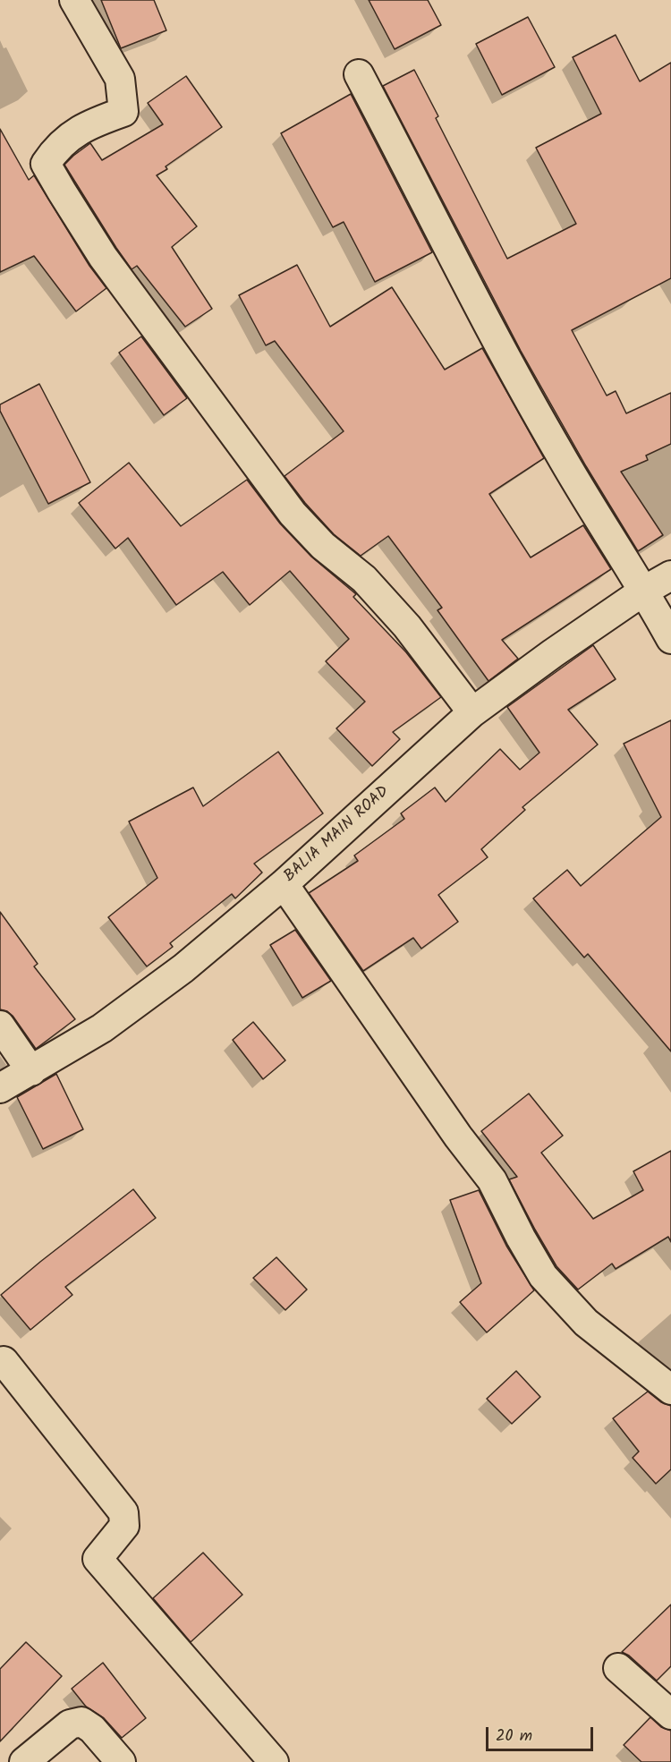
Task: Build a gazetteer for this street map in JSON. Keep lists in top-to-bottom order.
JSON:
{
  "streets": {
    "street": ["BALIA MAIN ROAD"]
  },
  "scale_bar": "20 m"
}
